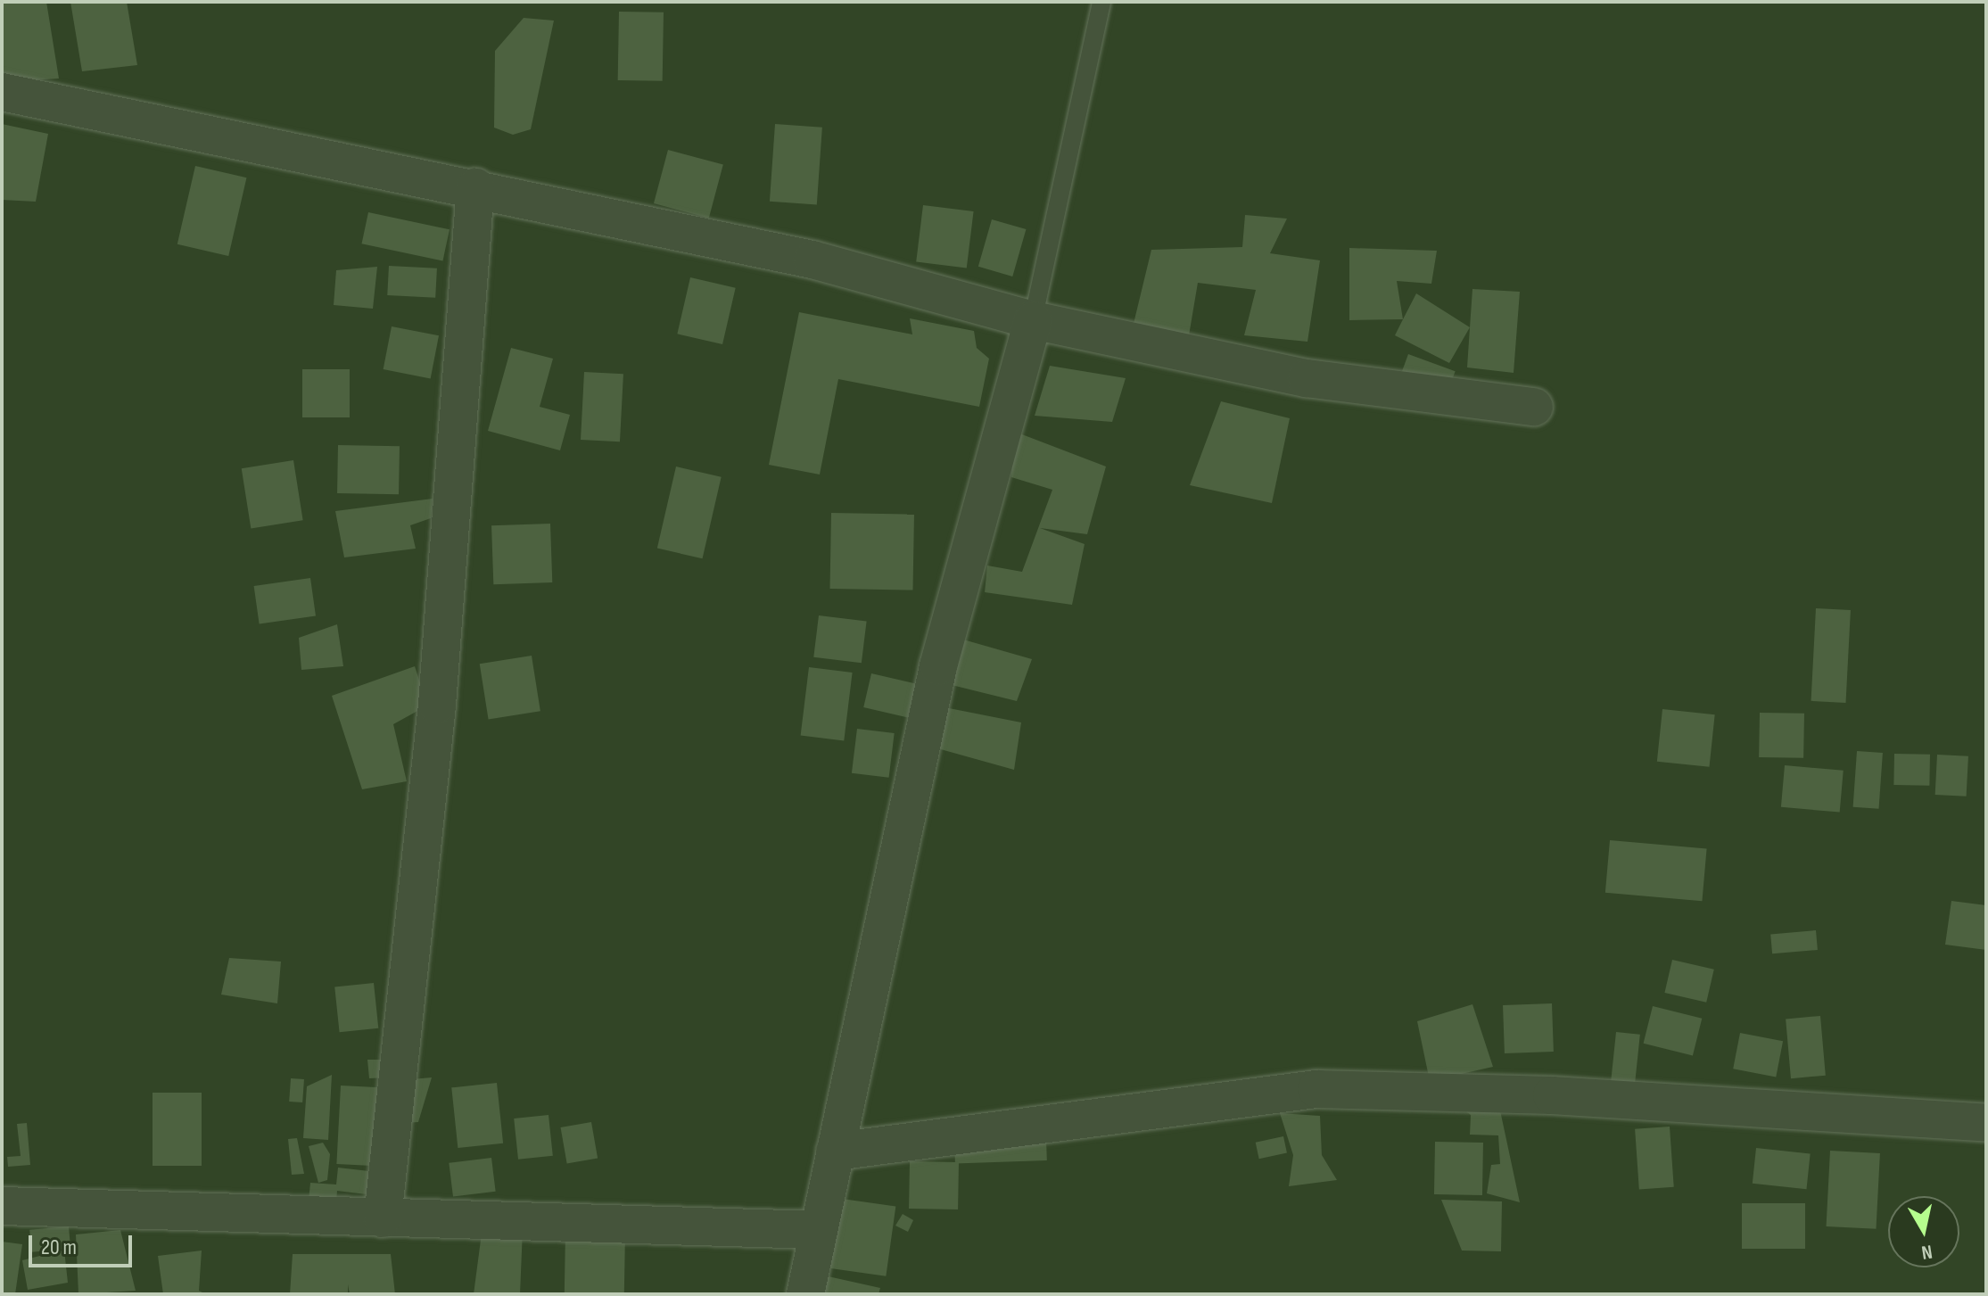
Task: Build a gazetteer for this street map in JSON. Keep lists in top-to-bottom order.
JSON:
{
  "scale_bar": "20 m",
  "north": "bottom"
}
